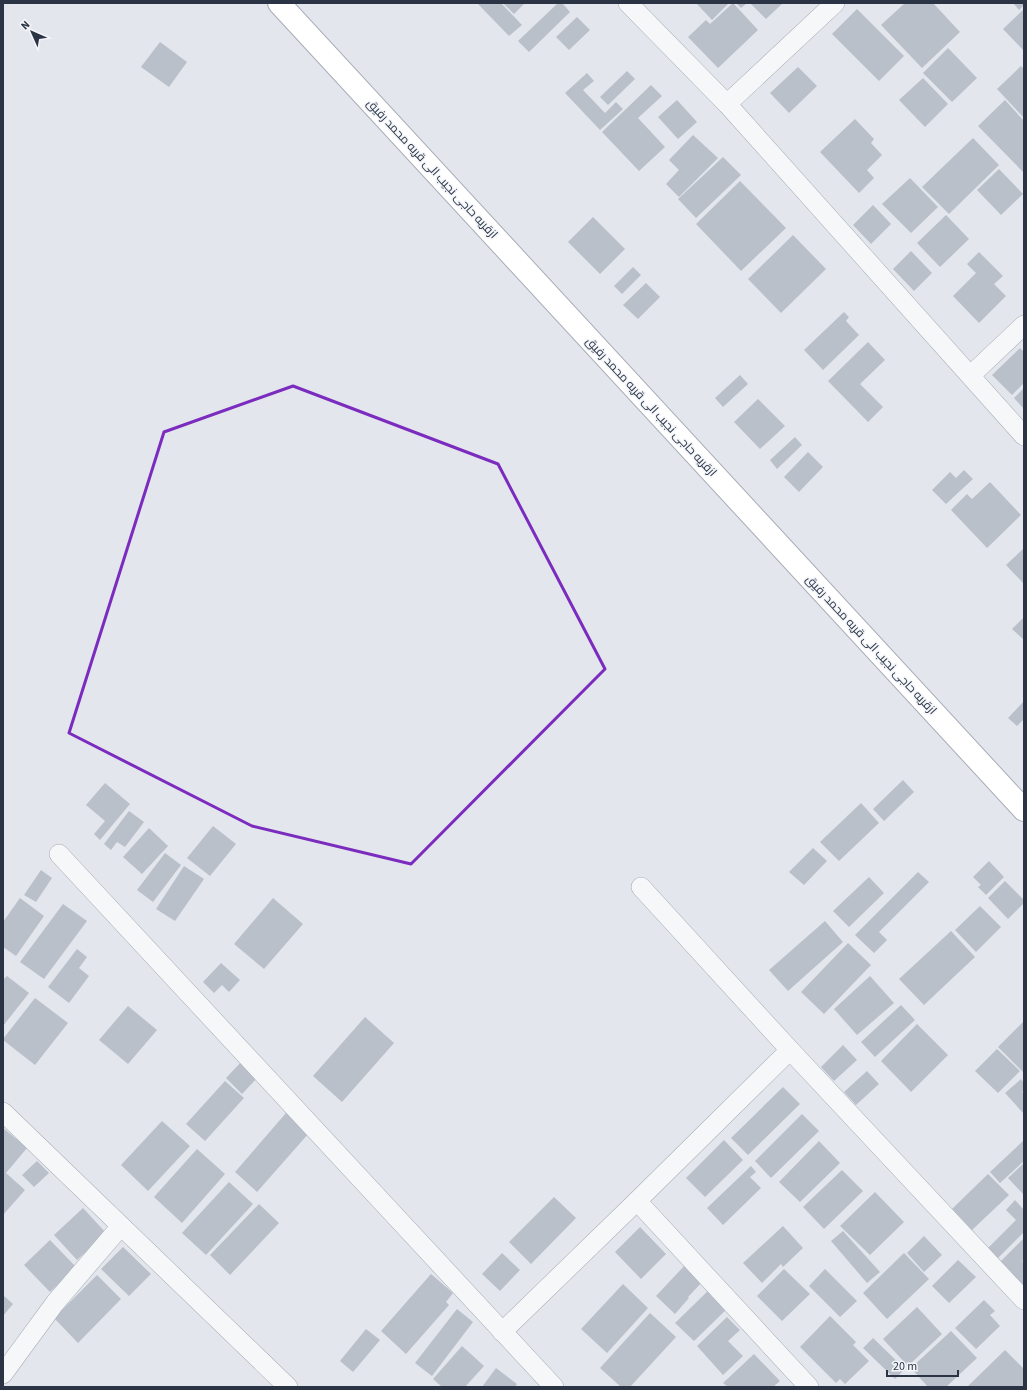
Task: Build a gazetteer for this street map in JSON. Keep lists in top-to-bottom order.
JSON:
{
  "streets": {
    "main road": ["ازقریه حاجی نجیب الی قریه محمد رفیق"]
  },
  "scale_bar": "20 m",
  "north": "top left"
}
